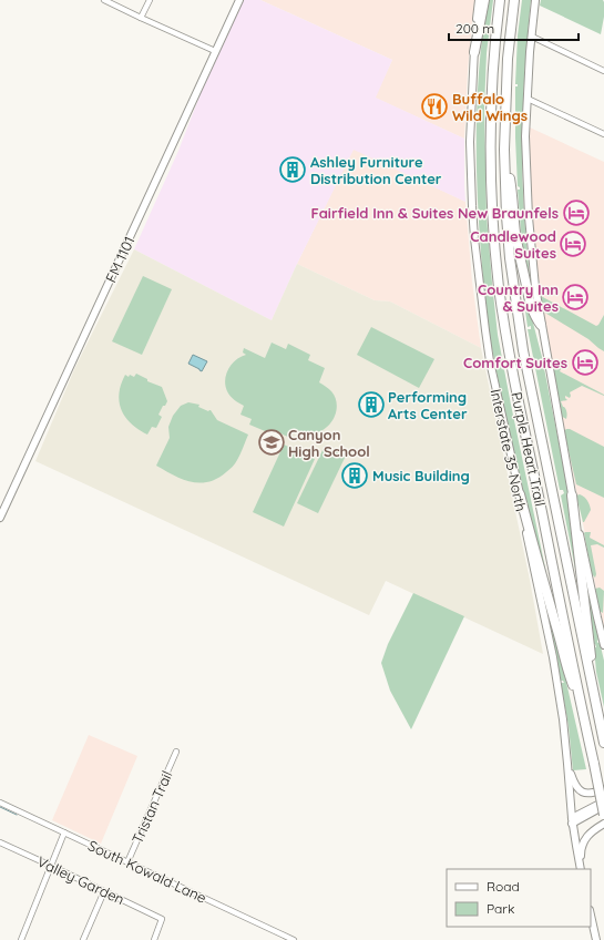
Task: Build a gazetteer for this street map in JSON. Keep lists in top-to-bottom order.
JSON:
{
  "streets": {
    "highway": ["Purple Heart Trail"],
    "main road": ["FM 1101", "Interstate 35 North"],
    "street": ["Tristan Trail", "South Kowald Lane", "Valley Garden"]
  },
  "crossings": [
    ["Tristan Trail", "South Kowald Lane"]
  ],
  "places": {
    "restaurant": ["Buffalo Wild Wings"],
    "building": ["Ashley Furniture Distribution Center", "Performing Arts Center", "Music Building"],
    "hotel": [
      "Fairfield Inn & Suites New Braunfels",
      "Candlewood Suites",
      "Country Inn & Suites",
      "Comfort Suites"
    ],
    "school or university": ["Canyon High School"]
  },
  "legend": ["Road", "Park"],
  "scale_bar": "200 m"
}
